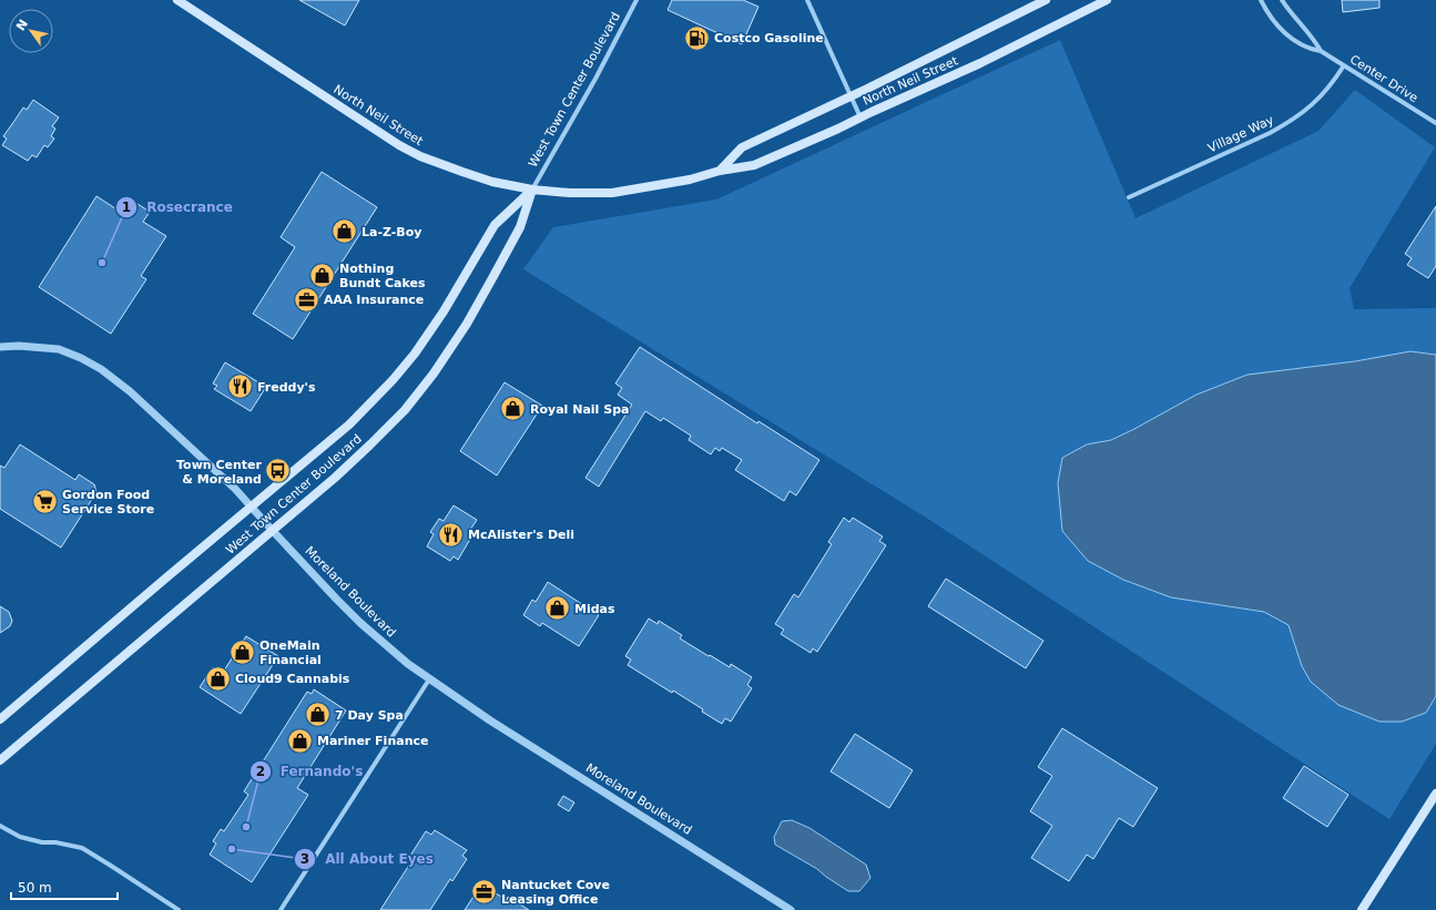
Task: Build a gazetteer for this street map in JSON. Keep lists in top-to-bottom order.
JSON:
{
  "streets": {
    "main road": ["North Neil Street", "West Town Center Boulevard"],
    "street": ["Center Drive", "Village Way", "Moreland Boulevard"]
  },
  "crossings": [
    ["Center Drive", "Village Way"],
    ["North Neil Street", "West Town Center Boulevard"],
    ["West Town Center Boulevard", "Moreland Boulevard"]
  ],
  "places": {
    "fuel station": ["Costco Gasoline"],
    "shop": [
      "La-Z-Boy",
      "Nothing Bundt Cakes",
      "Royal Nail Spa",
      "Midas",
      "OneMain Financial",
      "Cloud9 Cannabis",
      "7 Day Spa",
      "Mariner Finance"
    ],
    "other": ["Rosecrance", "Fernando's", "All About Eyes"],
    "office": ["AAA Insurance", "Nantucket Cove Leasing Office"],
    "restaurant": ["Freddy's", "McAlister's Deli"],
    "bus stop": ["Town Center & Moreland"],
    "supermarket": ["Gordon Food Service Store"]
  },
  "scale_bar": "50 m",
  "north": "top left"
}
